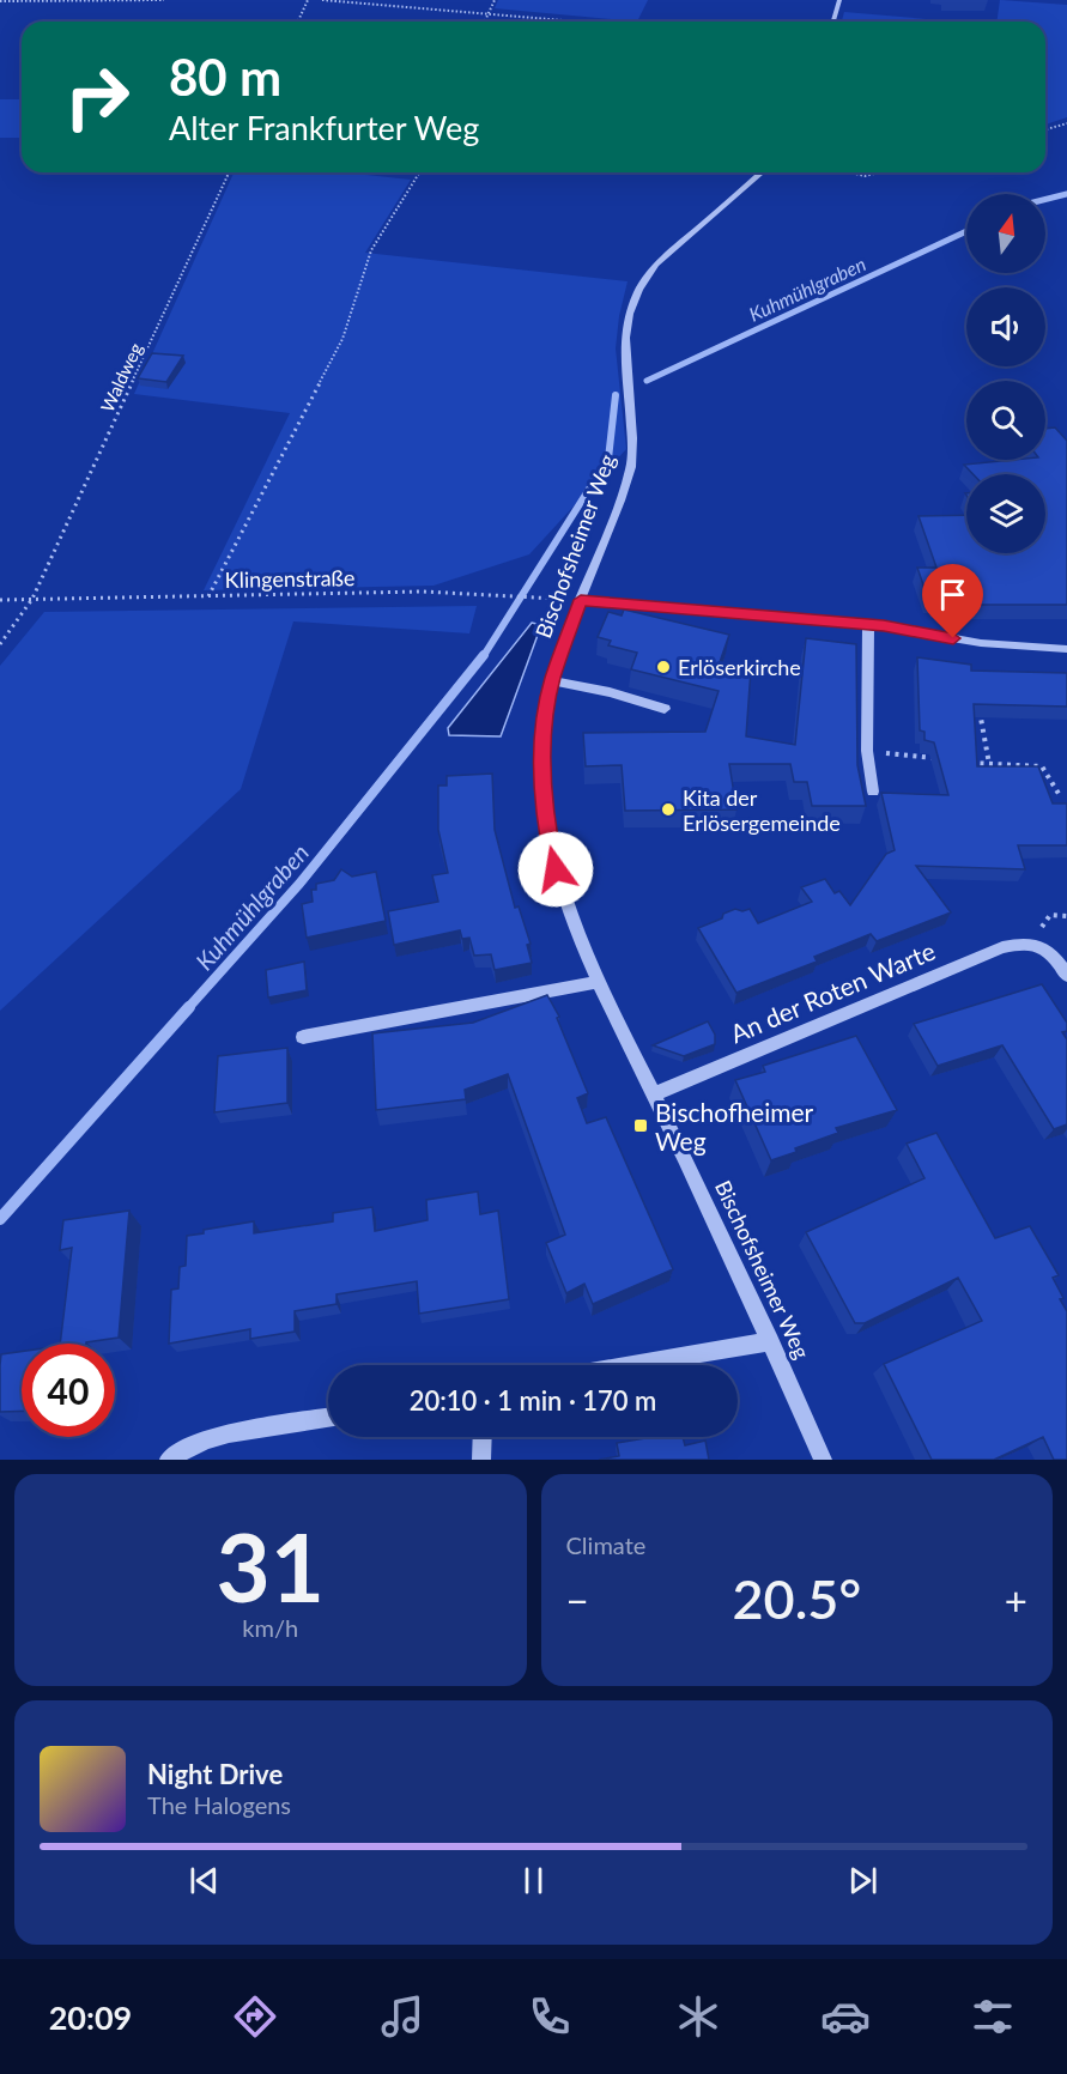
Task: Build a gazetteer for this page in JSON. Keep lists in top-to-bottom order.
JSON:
{
  "streets": {
    "street": ["Bischofsheimer Weg", "An der Roten Warte"],
    "path": ["Waldweg", "Klingenstraße"]
  },
  "crossings": [
    ["Waldweg", "Klingenstraße"],
    ["Bischofsheimer Weg", "Klingenstraße"],
    ["Bischofsheimer Weg", "An der Roten Warte"]
  ],
  "water": ["Kuhmühlgraben"],
  "places": {
    "other": ["Erlöserkirche", "Kita der Erlösergemeinde"],
    "transit": ["Bischofheimer Weg"]
  },
  "north": "top",
  "page": {
    "turn": ["80 m", "Alter Frankfurter Weg"],
    "limit": "40",
    "trip": "20:10 · 1 min · 170 m",
    "tile": [
      ["31", "km/h"],
      "Climate"
    ],
    "heat": ["−", "20.5°", "+"],
    "song": ["Night Drive", "The Halogens"],
    "tabs": "20:09"
  }
}
